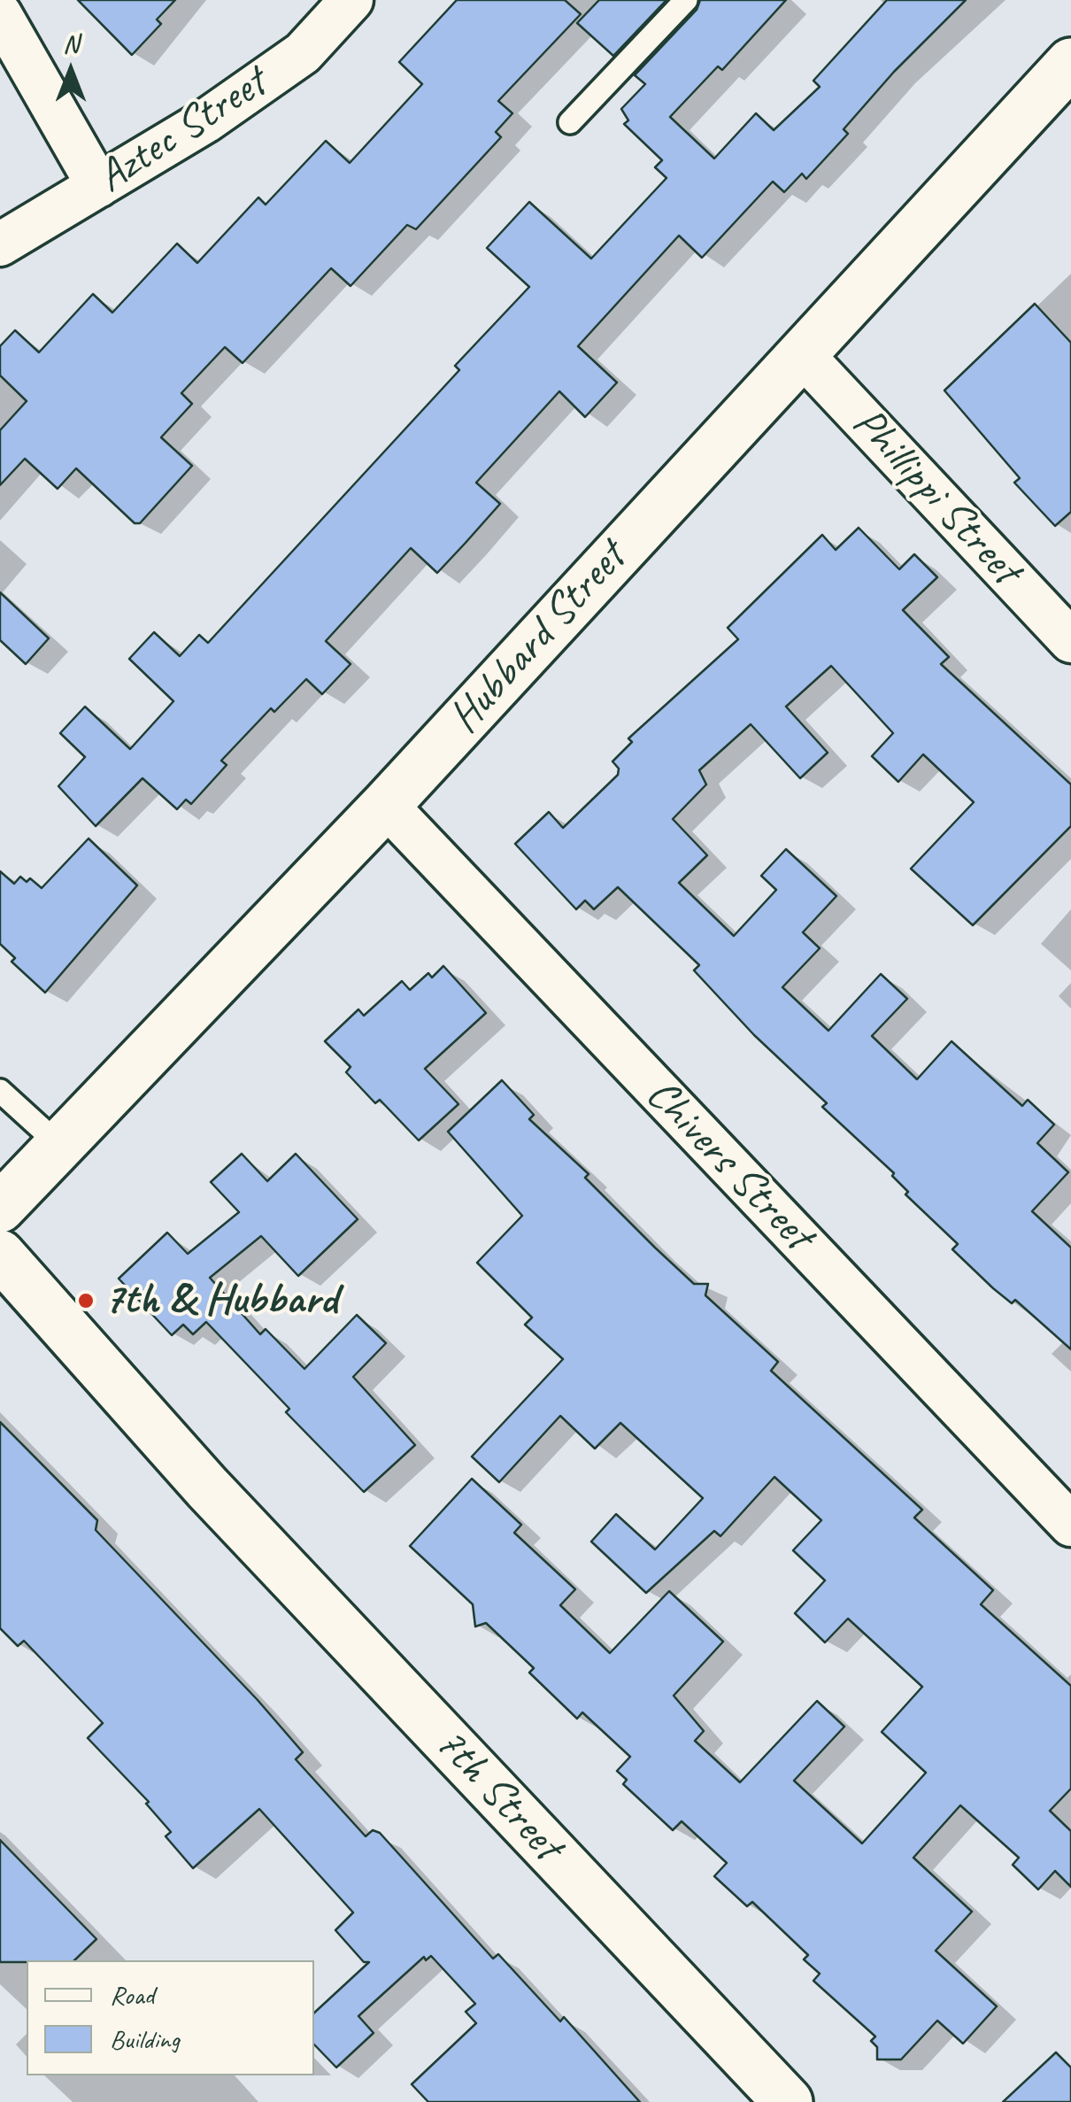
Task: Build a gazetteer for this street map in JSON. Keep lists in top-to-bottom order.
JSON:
{
  "streets": {
    "main road": ["Hubbard Street", "7th Street"],
    "street": ["Aztec Street", "Phillippi Street", "Chivers Street"]
  },
  "crossings": [
    ["Phillippi Street", "Hubbard Street"],
    ["Hubbard Street", "Chivers Street"]
  ],
  "places": ["7th & Hubbard"],
  "legend": ["Road", "Building"],
  "north": "top"
}
